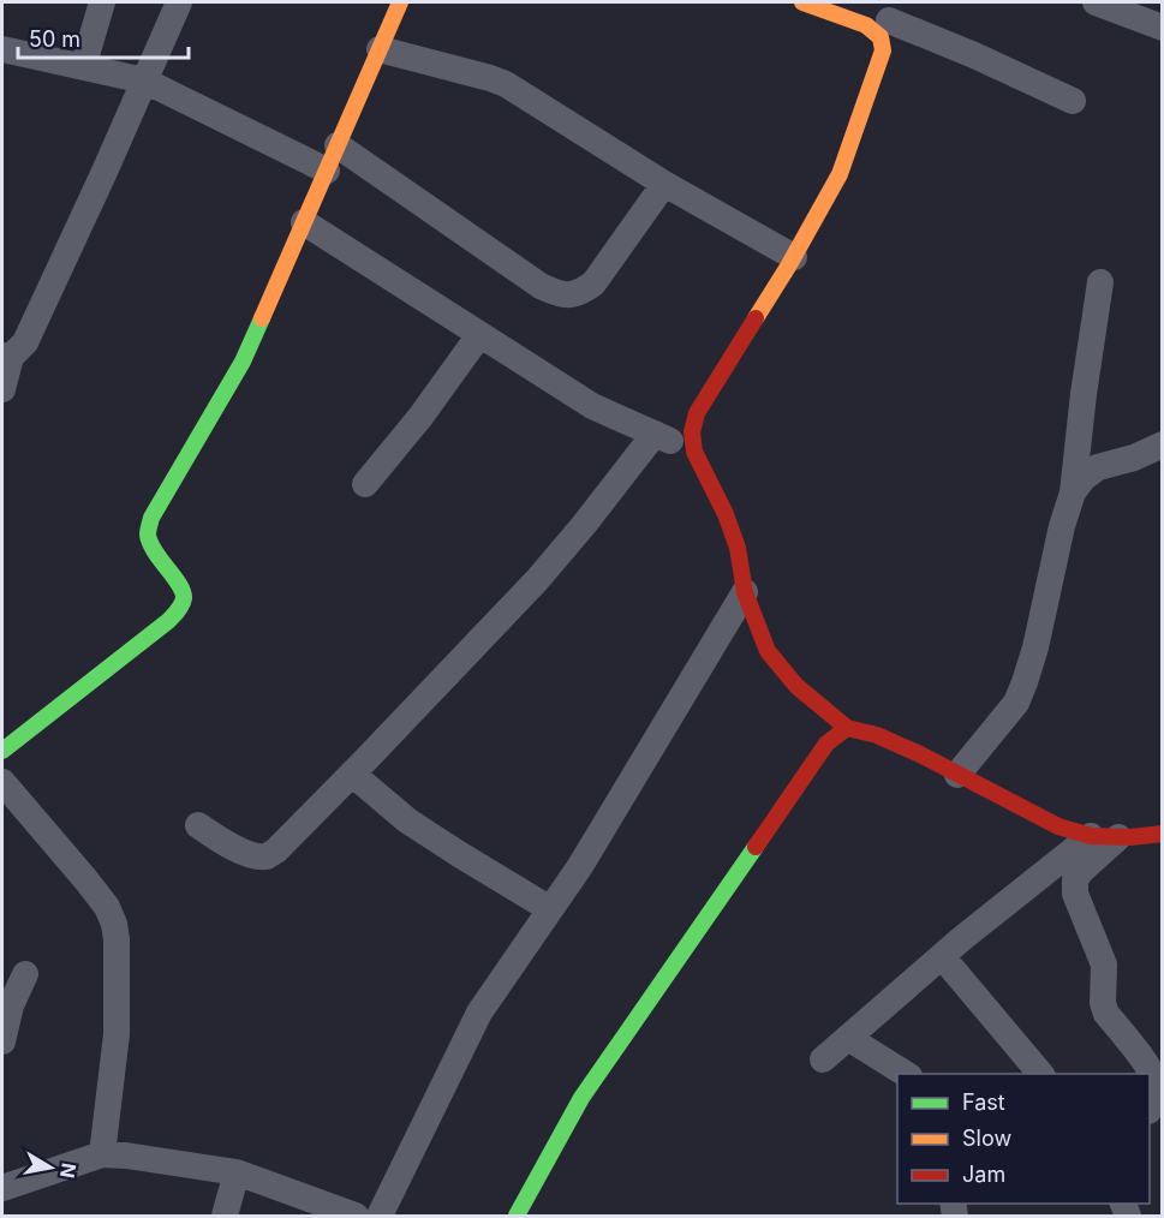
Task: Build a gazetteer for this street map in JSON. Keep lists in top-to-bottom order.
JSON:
{
  "legend": ["Fast", "Slow", "Jam"],
  "scale_bar": "50 m",
  "north": "right"
}
